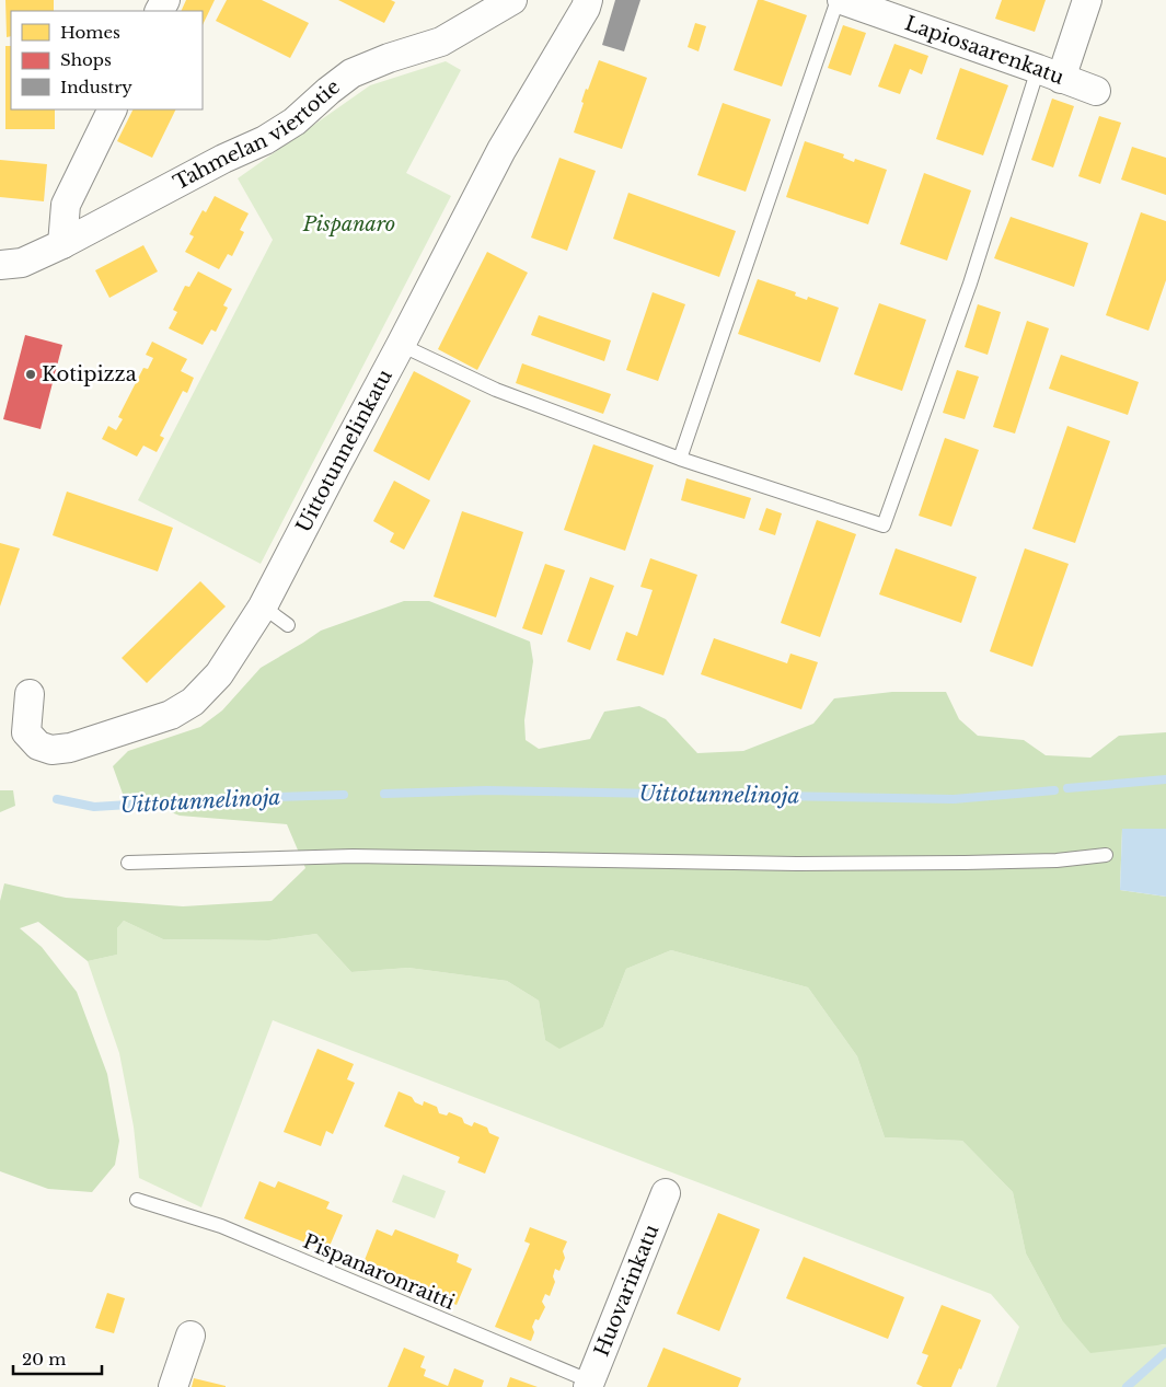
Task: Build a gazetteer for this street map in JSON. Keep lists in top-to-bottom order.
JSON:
{
  "streets": {
    "street": [
      "Lapiosaarenkatu",
      "Tahmelan viertotie",
      "Uittotunnelinkatu",
      "Huovarinkatu"
    ],
    "lane": ["Pispanaronraitti"]
  },
  "crossings": [
    ["Pispanaronraitti", "Huovarinkatu"]
  ],
  "water": ["Uittotunnelinoja"],
  "parks": ["Pispanaro"],
  "places": ["Kotipizza"],
  "legend": ["Homes", "Shops", "Industry"],
  "scale_bar": "20 m"
}
